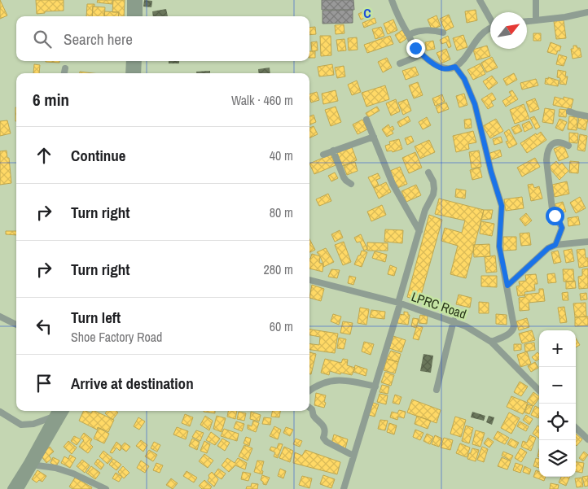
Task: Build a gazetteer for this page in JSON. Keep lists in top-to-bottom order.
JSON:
{
  "streets": {
    "street": ["LPRC Road"]
  },
  "north": "top right",
  "page": {
    "search": "Search here",
    "heading": ["6 min", "Walk · 460 m"],
    "list": [
      ["Continue", "40 m"],
      ["Turn right", "80 m"],
      ["Turn right", "280 m"],
      ["Turn left", "Shoe Factory Road", "60 m"],
      "Arrive at destination"
    ],
    "map_buttons": ["+", "−"]
  },
  "grid": {
    "columns": ["C"]
  }
}
